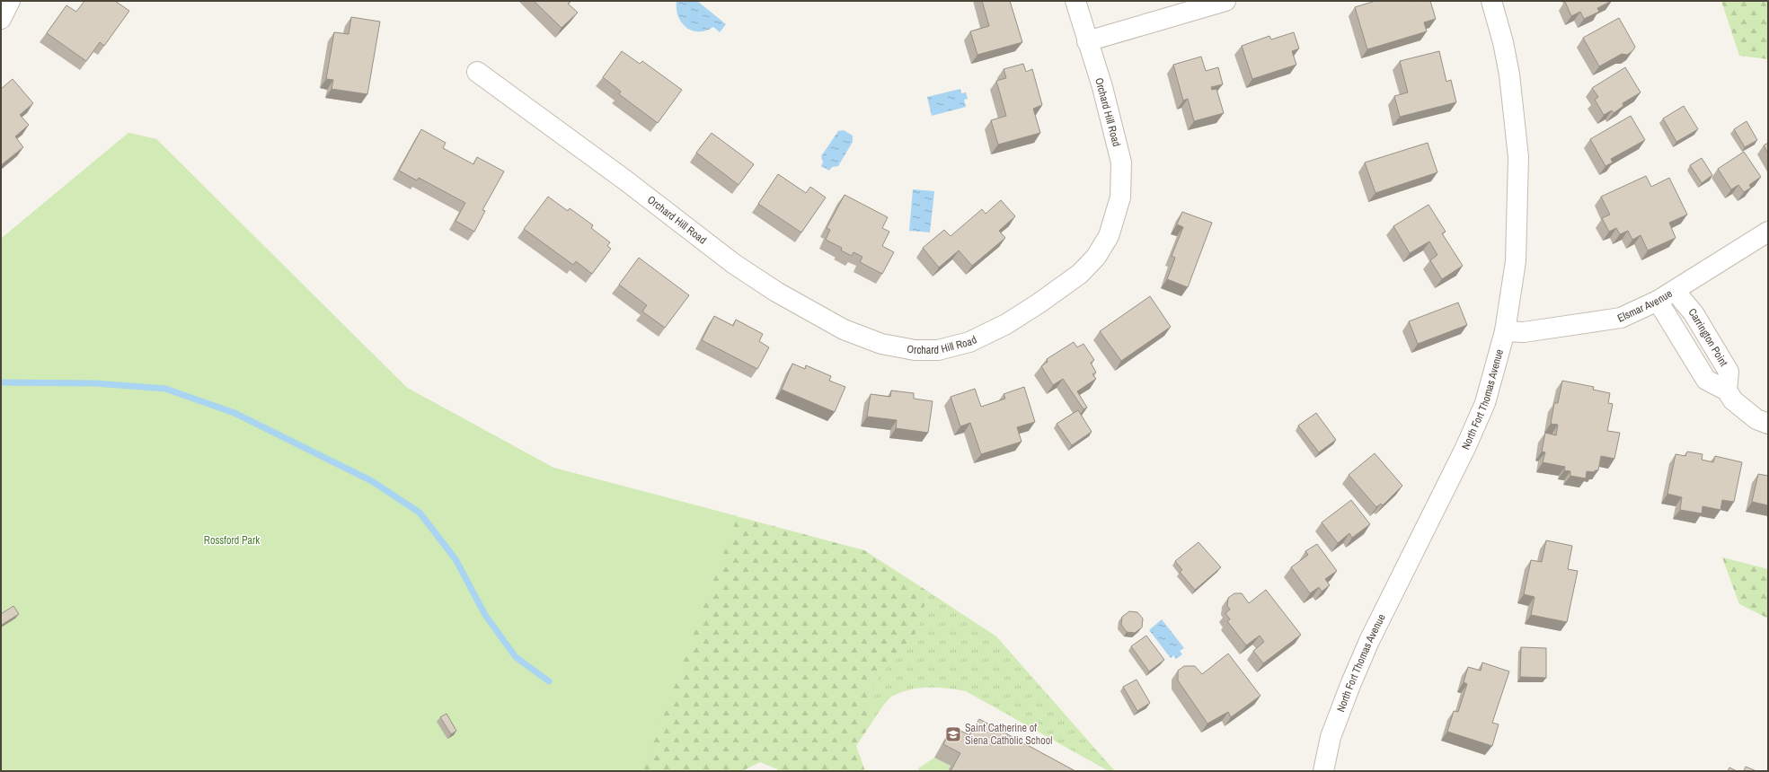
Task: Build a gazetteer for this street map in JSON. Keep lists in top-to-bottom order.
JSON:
{
  "streets": {
    "street": [
      "Orchard Hill Road",
      "Elsmar Avenue",
      "Carrington Point",
      "North Fort Thomas Avenue"
    ]
  },
  "crossings": [
    ["Elsmar Avenue", "Carrington Point"],
    ["Elsmar Avenue", "North Fort Thomas Avenue"]
  ],
  "parks": ["Rossford Park"],
  "places": {
    "school or university": ["Saint Catherine of Siena Catholic School"]
  }
}
